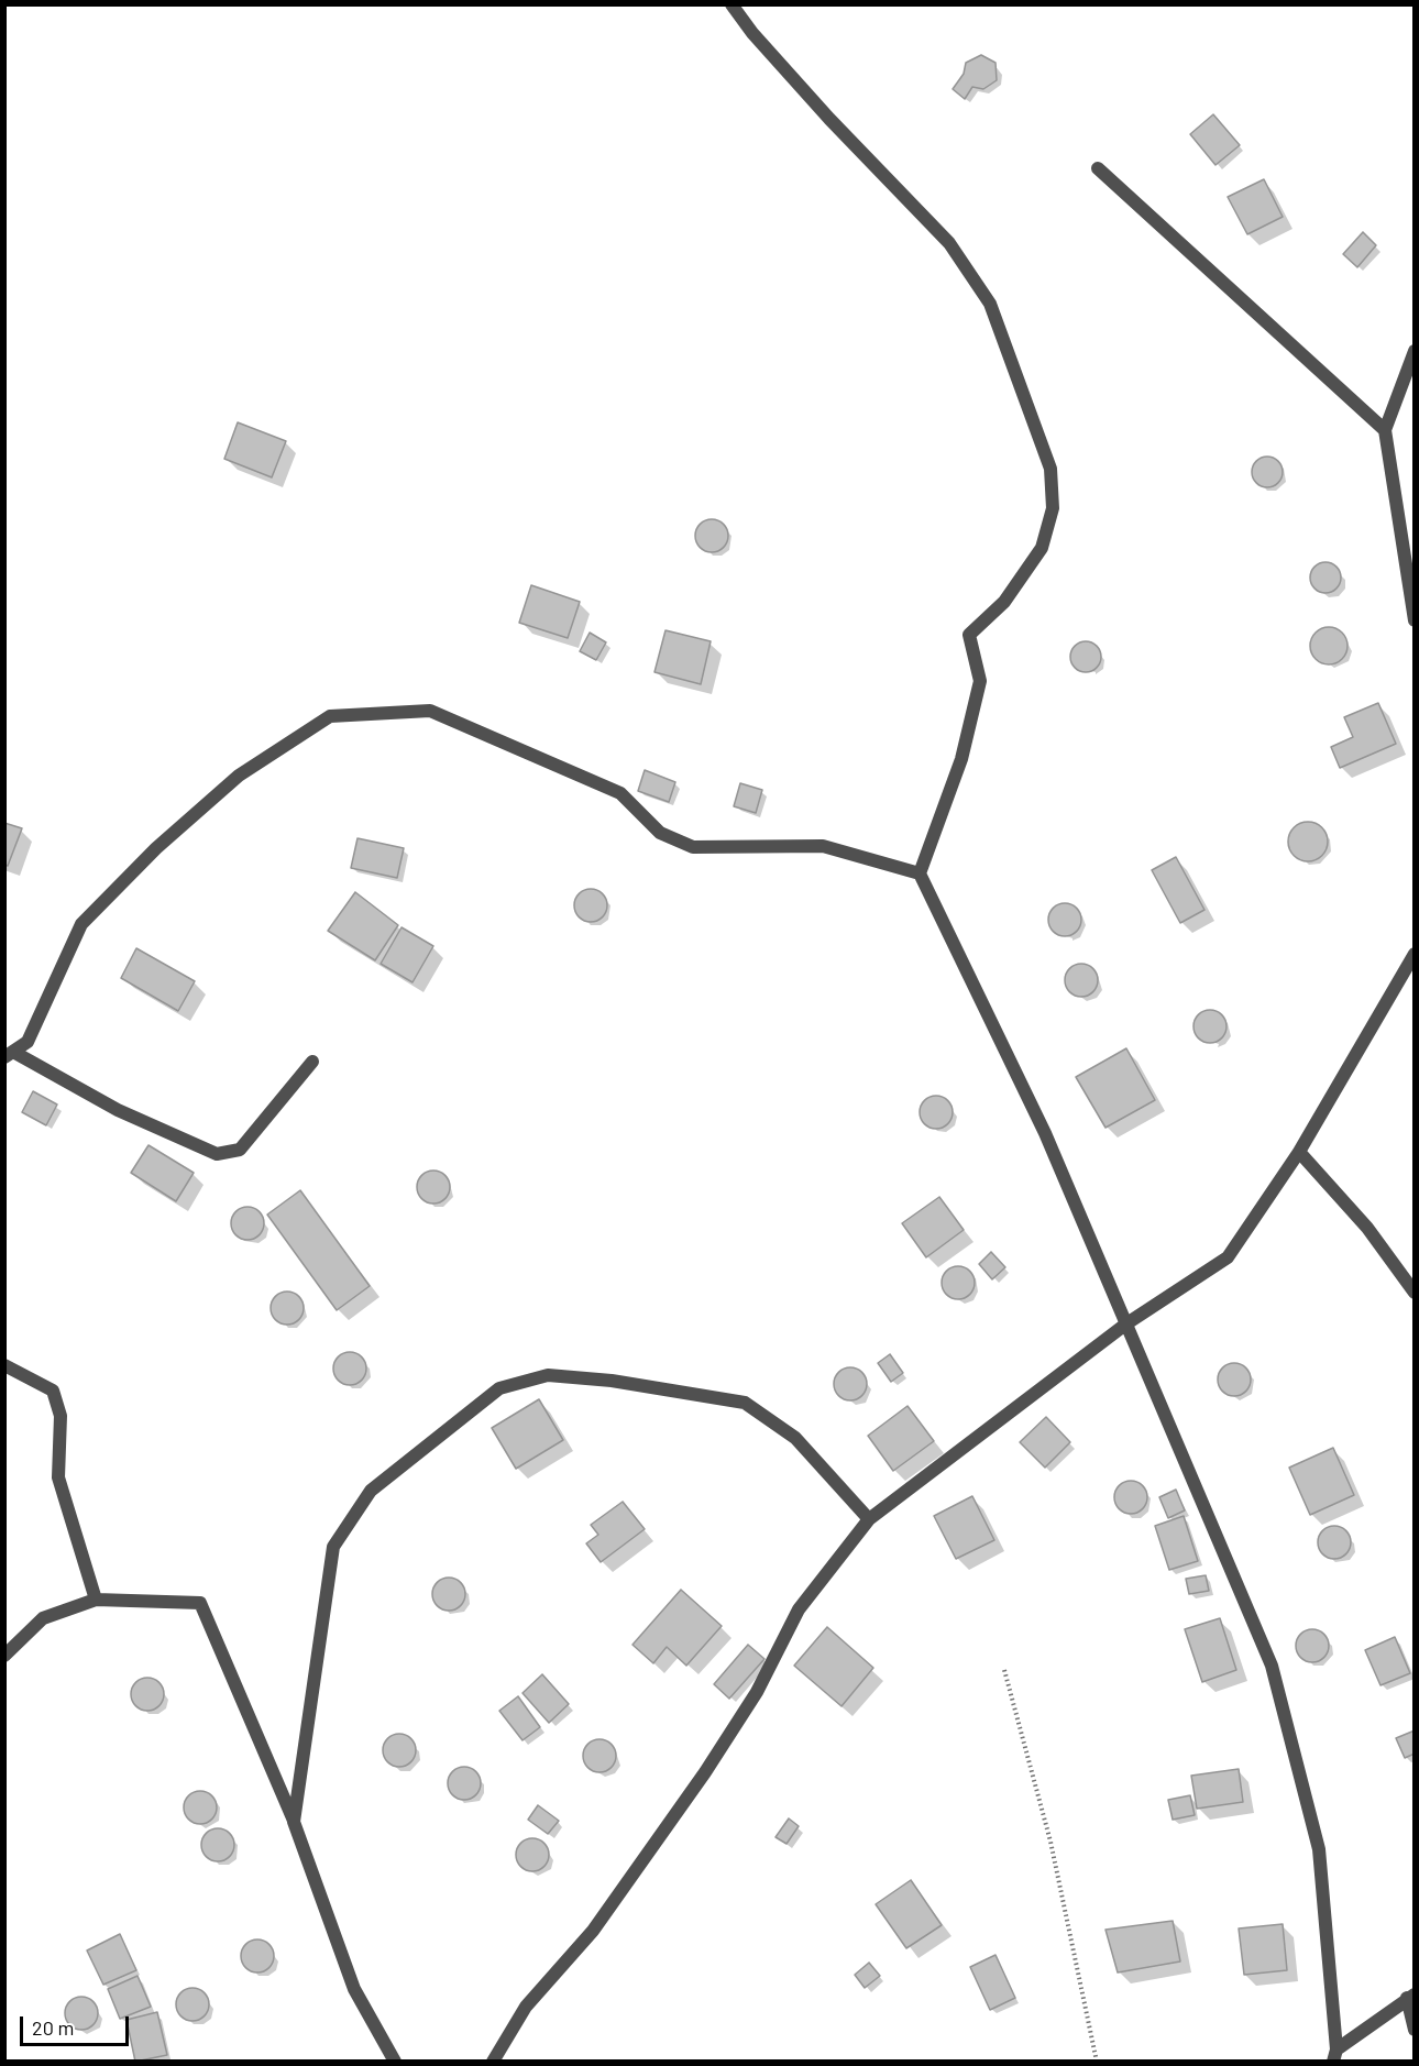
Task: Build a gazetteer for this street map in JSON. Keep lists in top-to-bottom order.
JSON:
{
  "scale_bar": "20 m"
}
